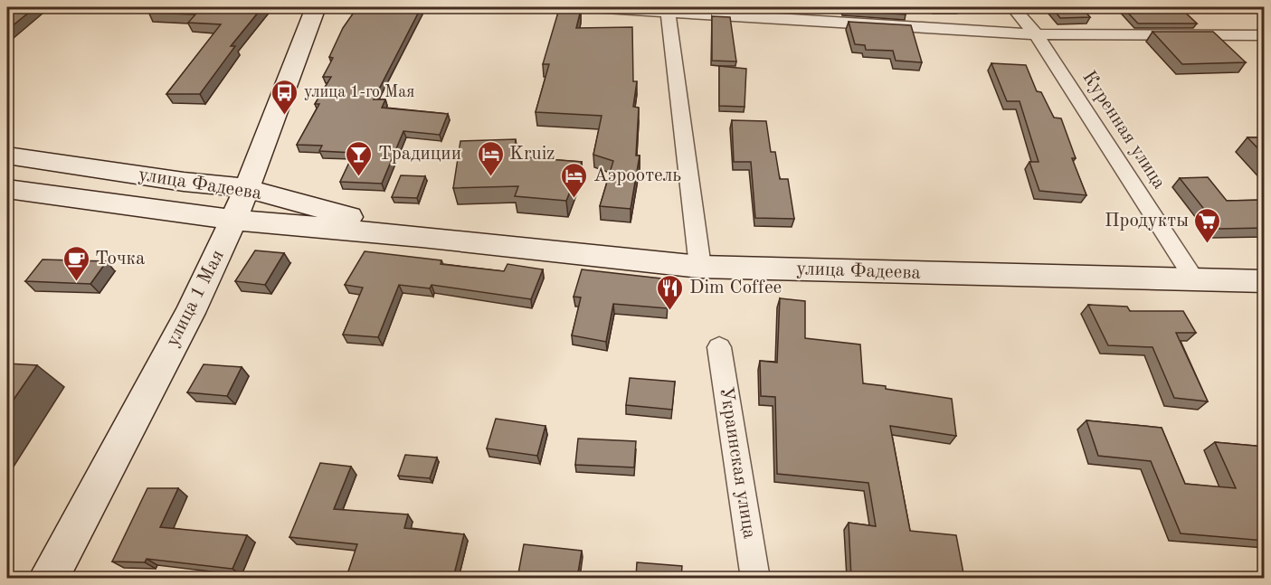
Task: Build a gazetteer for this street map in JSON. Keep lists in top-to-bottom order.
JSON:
{
  "streets": {
    "main road": ["улица Фадеева", "улица 1 Мая"],
    "street": ["Куренная улица", "Украинская улица"]
  },
  "crossings": [
    ["Куренная улица", "улица Фадеева"],
    ["улица Фадеева", "улица 1 Мая"]
  ],
  "places": {
    "bus stop": ["улица 1-го Мая"],
    "bar": ["Традиции"],
    "hotel": ["Kruiz", "Аэроотель"],
    "supermarket": ["Продукты"],
    "cafe": ["Точка"],
    "restaurant": ["Dim Coffee"]
  }
}
